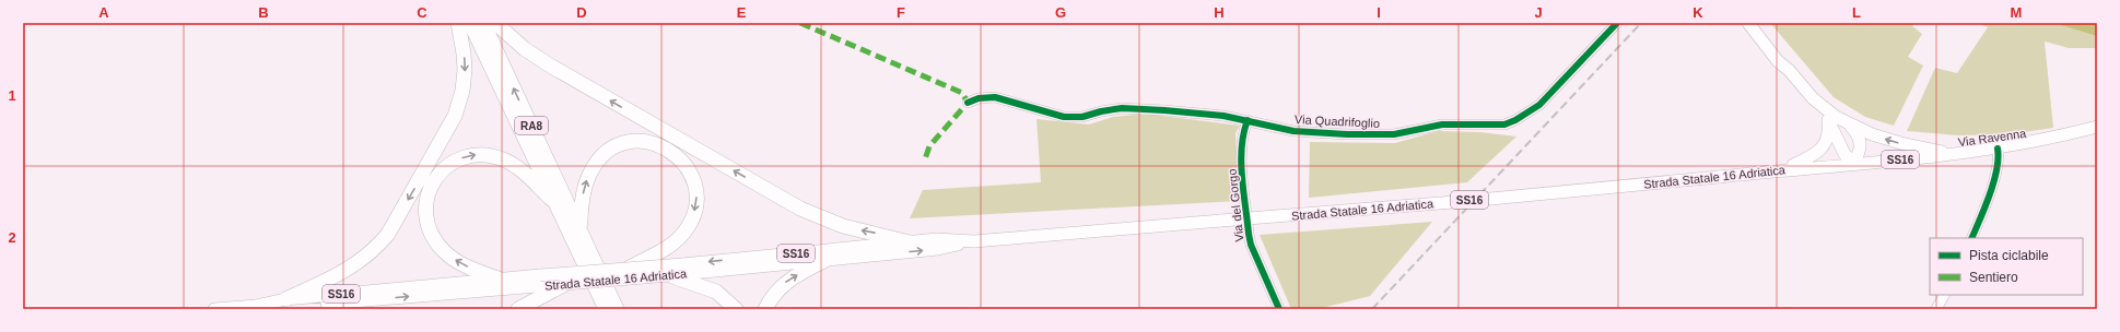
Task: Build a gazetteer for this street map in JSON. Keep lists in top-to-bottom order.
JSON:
{
  "streets": {
    "highway": ["RA8"],
    "main road": ["Via Ravenna", "SS16", "Strada Statale 16 Adriatica"],
    "street": ["Via Quadrifoglio", "Via del Gorgo"]
  },
  "crossings": [
    ["Via Quadrifoglio", "Via del Gorgo"],
    ["Via Ravenna", "Strada Statale 16 Adriatica"]
  ],
  "legend": ["Pista ciclabile", "Sentiero"],
  "grid": {
    "columns": [
      "A",
      "B",
      "C",
      "D",
      "E",
      "F",
      "G",
      "H",
      "I",
      "J",
      "K",
      "L",
      "M"
    ],
    "rows": ["1", "2"]
  }
}
